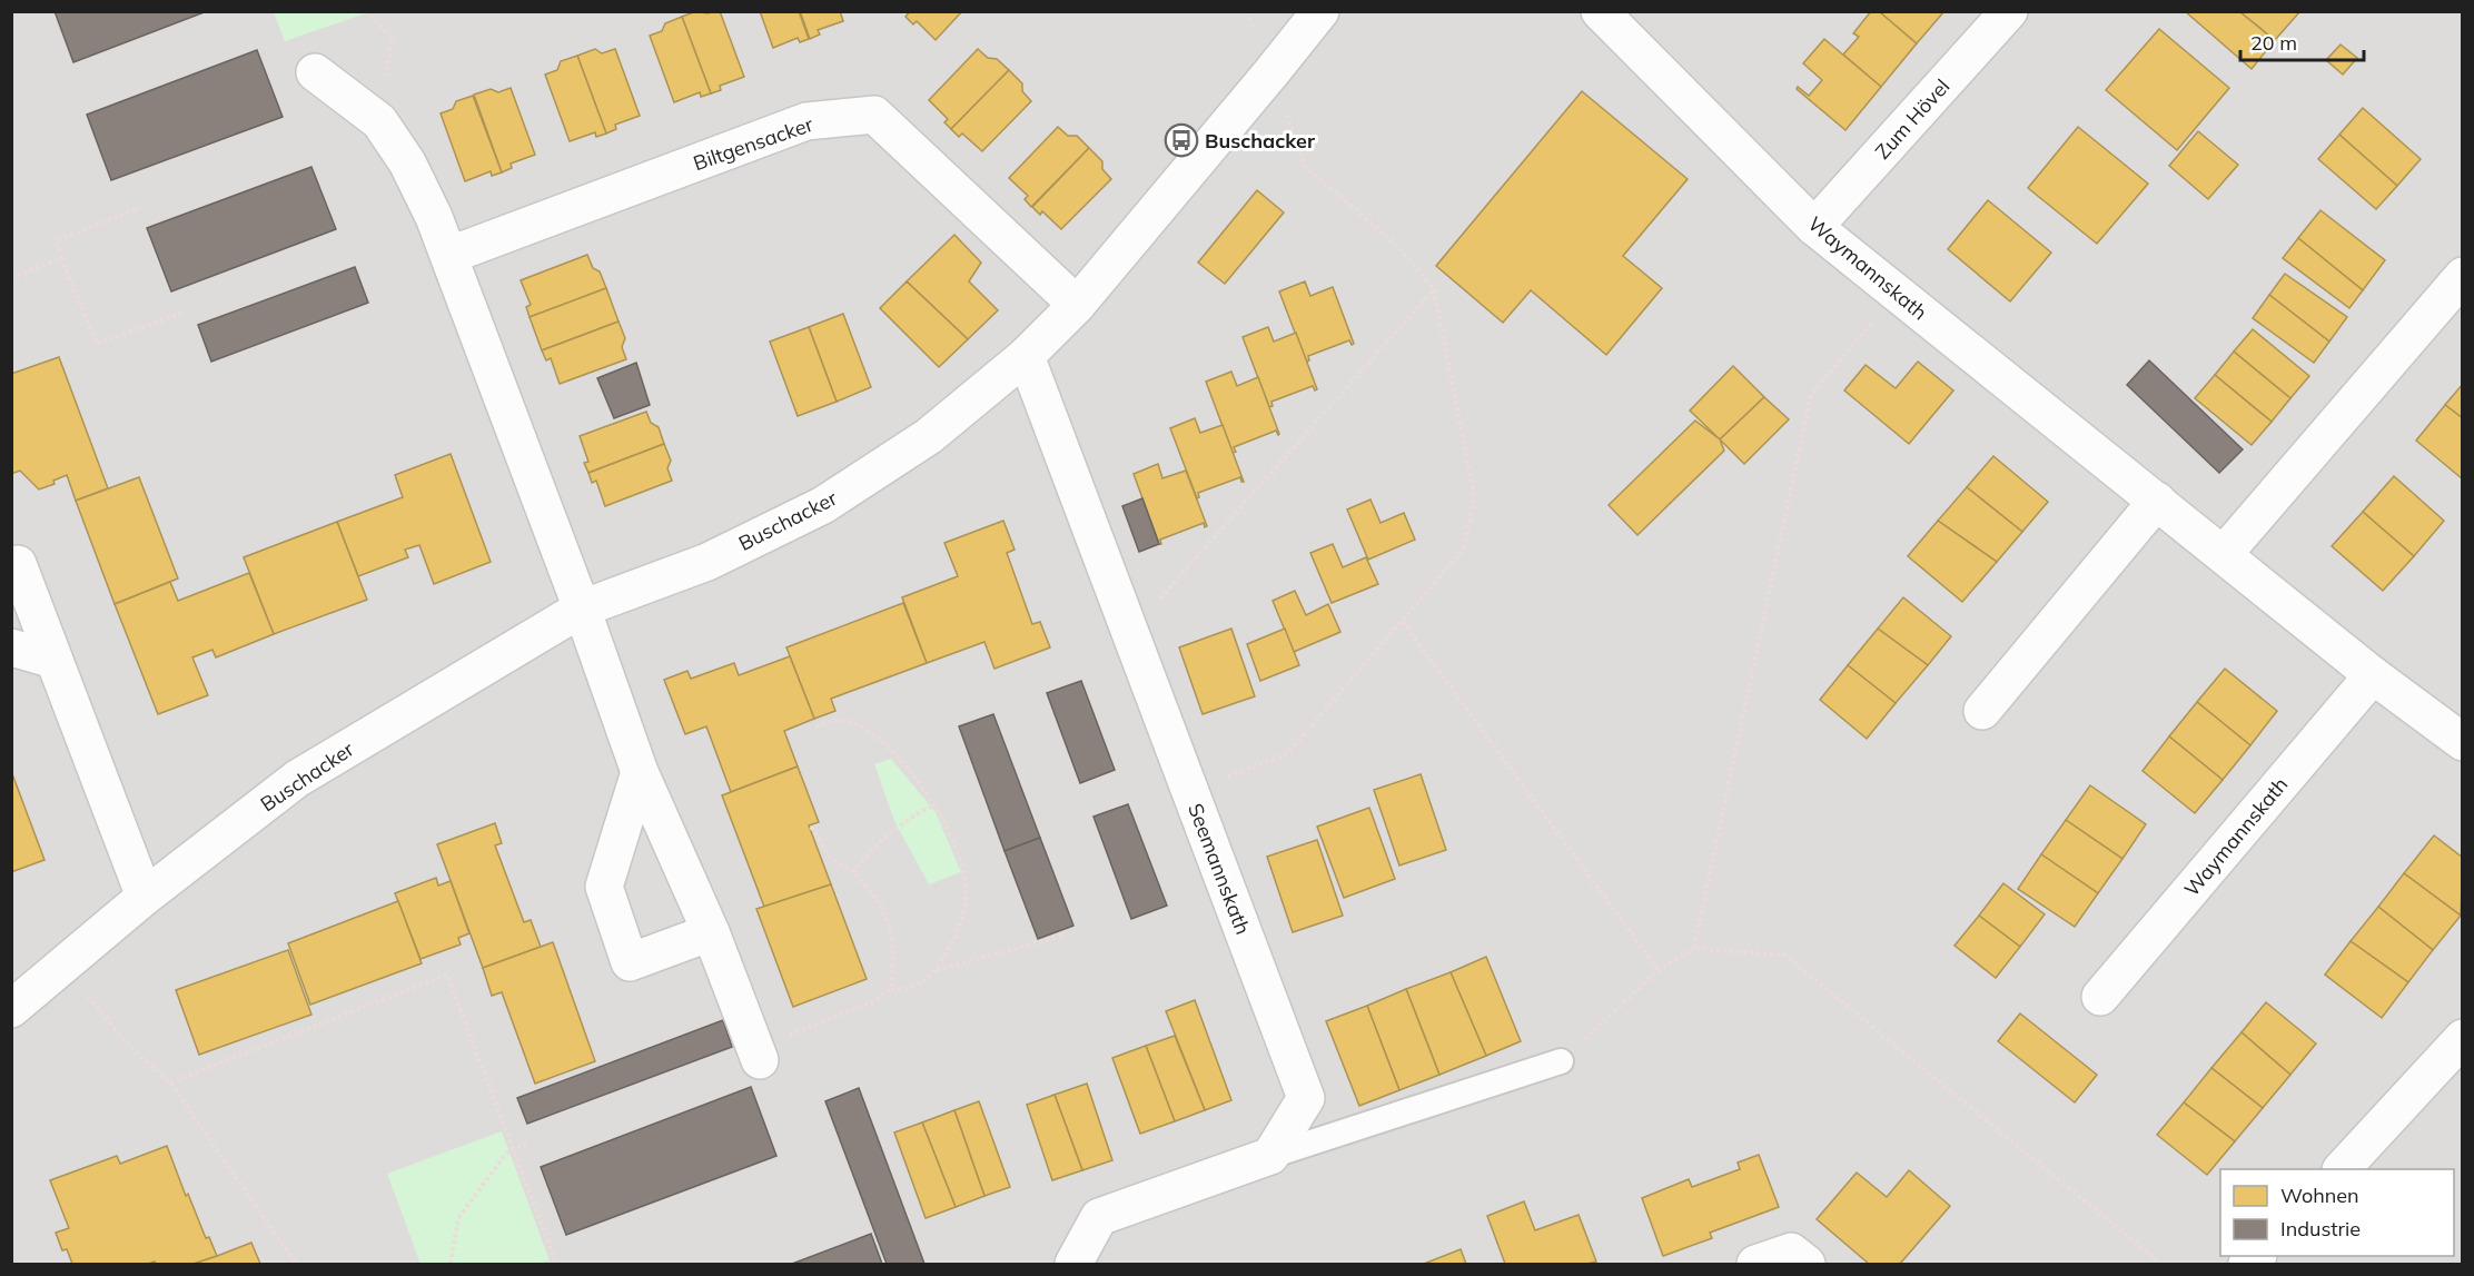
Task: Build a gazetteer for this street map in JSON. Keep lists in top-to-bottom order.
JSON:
{
  "streets": {
    "street": [
      "Zum Hövel",
      "Biltgensacker",
      "Waymannskath",
      "Buschacker",
      "Seemannskath"
    ]
  },
  "crossings": [
    ["Zum Hövel", "Waymannskath"],
    ["Biltgensacker", "Buschacker"],
    ["Buschacker", "Seemannskath"]
  ],
  "places": {
    "bus stop": ["Buschacker"]
  },
  "legend": ["Wohnen", "Industrie"],
  "scale_bar": "20 m"
}
